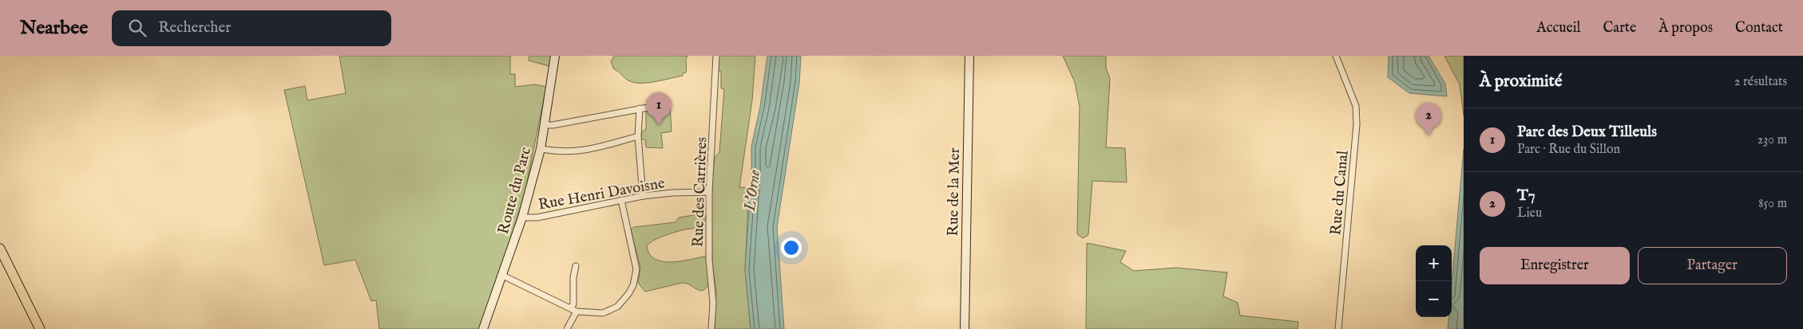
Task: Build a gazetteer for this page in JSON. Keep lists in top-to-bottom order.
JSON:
{
  "streets": {
    "street": [
      "Route du Parc",
      "Rue des Carrières",
      "Rue de la Mer",
      "Rue Henri Davoisne",
      "Rue du Canal"
    ]
  },
  "crossings": [
    ["Route du Parc", "Rue Henri Davoisne"],
    ["Rue des Carrières", "Rue Henri Davoisne"]
  ],
  "water": ["L'Orne"],
  "page": {
    "header": "Nearbee",
    "search": "Rechercher",
    "nav": [
      "Accueil",
      "Carte",
      "À propos",
      "Contact"
    ],
    "heading": ["À proximité", "2 résultats"],
    "pins": ["1", "2"],
    "list": [
      {
        "mark": "1",
        "name": "Parc des Deux Tilleuls",
        "note": "Parc · Rue du Sillon",
        "value": "230 m"
      },
      {
        "mark": "2",
        "name": "T7",
        "note": "Lieu",
        "value": "850 m"
      }
    ],
    "buttons": ["Enregistrer", "Partager"],
    "map_buttons": ["+", "−"]
  }
}
